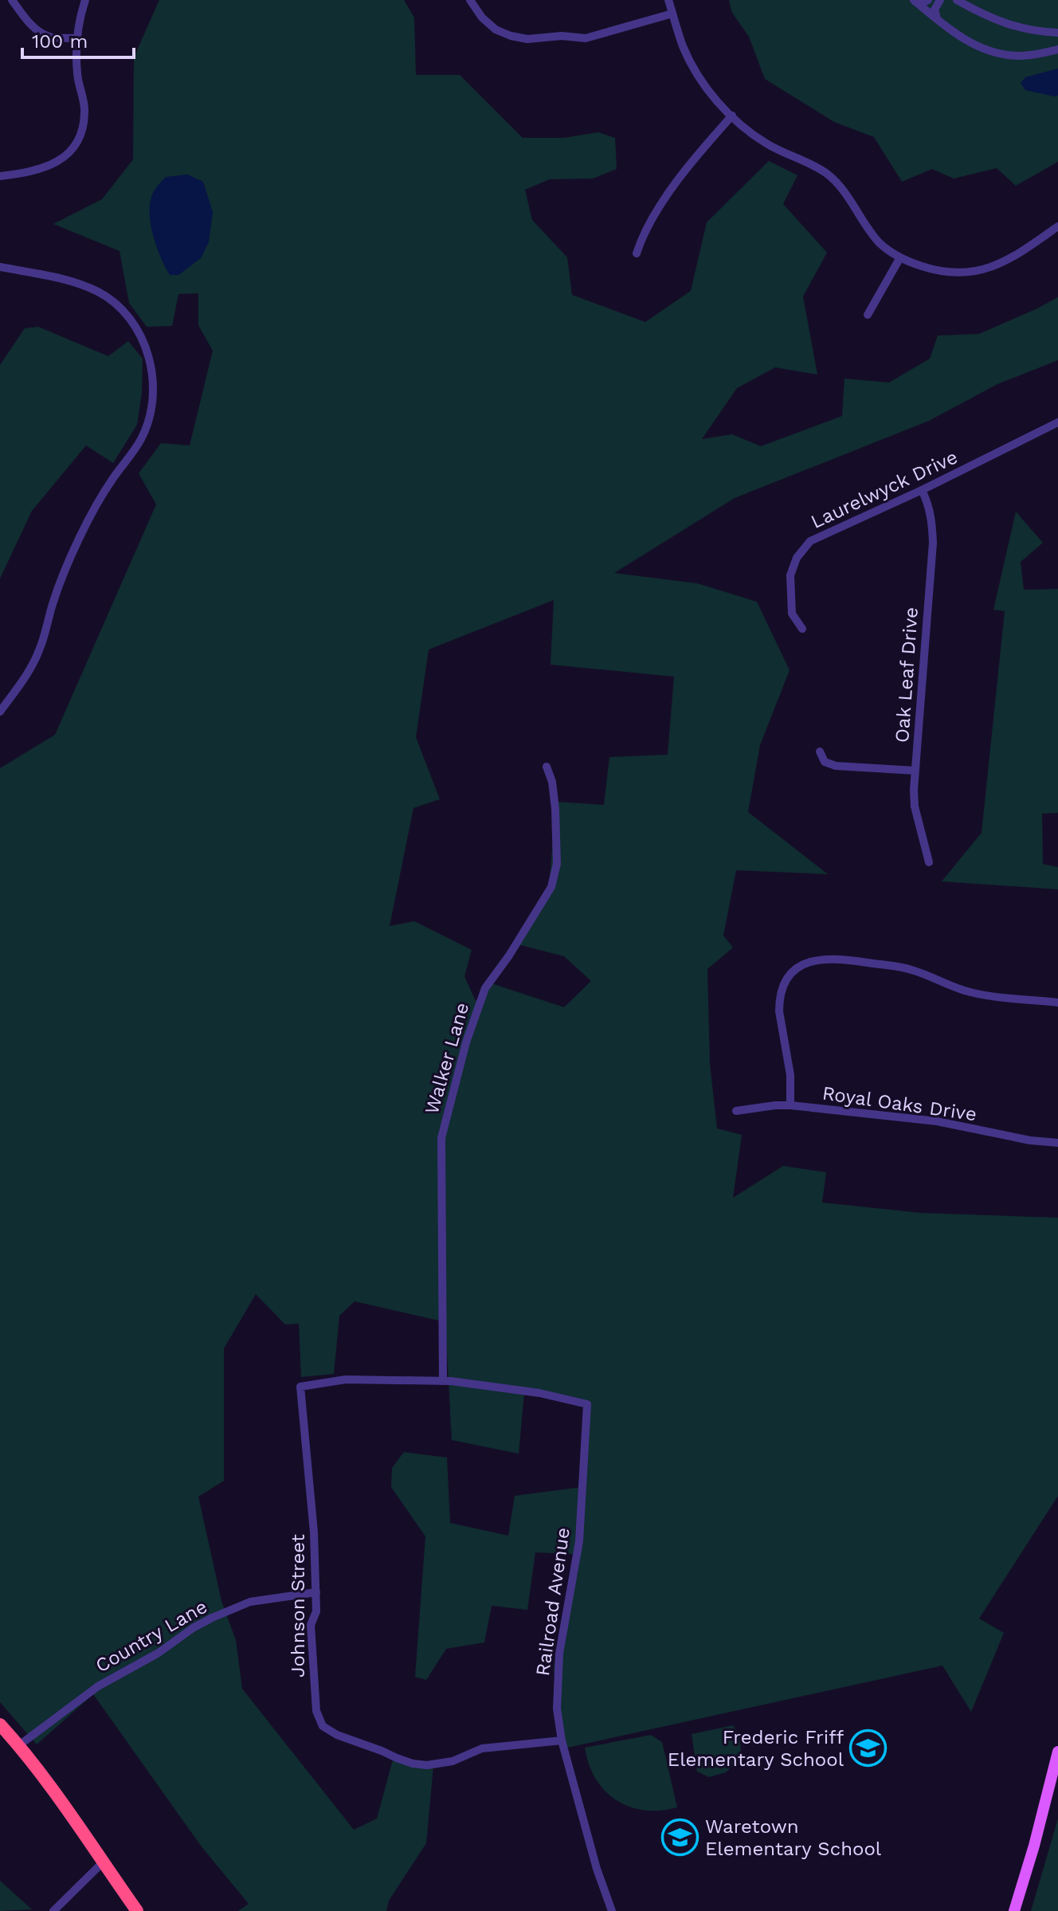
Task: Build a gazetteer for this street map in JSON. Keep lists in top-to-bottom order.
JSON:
{
  "streets": {
    "street": [
      "Laurelwyck Drive",
      "Oak Leaf Drive",
      "Walker Lane",
      "Royal Oaks Drive",
      "Railroad Avenue",
      "Johnson Street",
      "Country Lane"
    ]
  },
  "crossings": [
    ["Laurelwyck Drive", "Oak Leaf Drive"],
    ["Walker Lane", "Railroad Avenue"],
    ["Walker Lane", "Johnson Street"],
    ["Railroad Avenue", "Johnson Street"],
    ["Johnson Street", "Country Lane"]
  ],
  "places": {
    "school or university": ["Frederic Friff Elementary School", "Waretown Elementary School"]
  },
  "scale_bar": "100 m"
}
